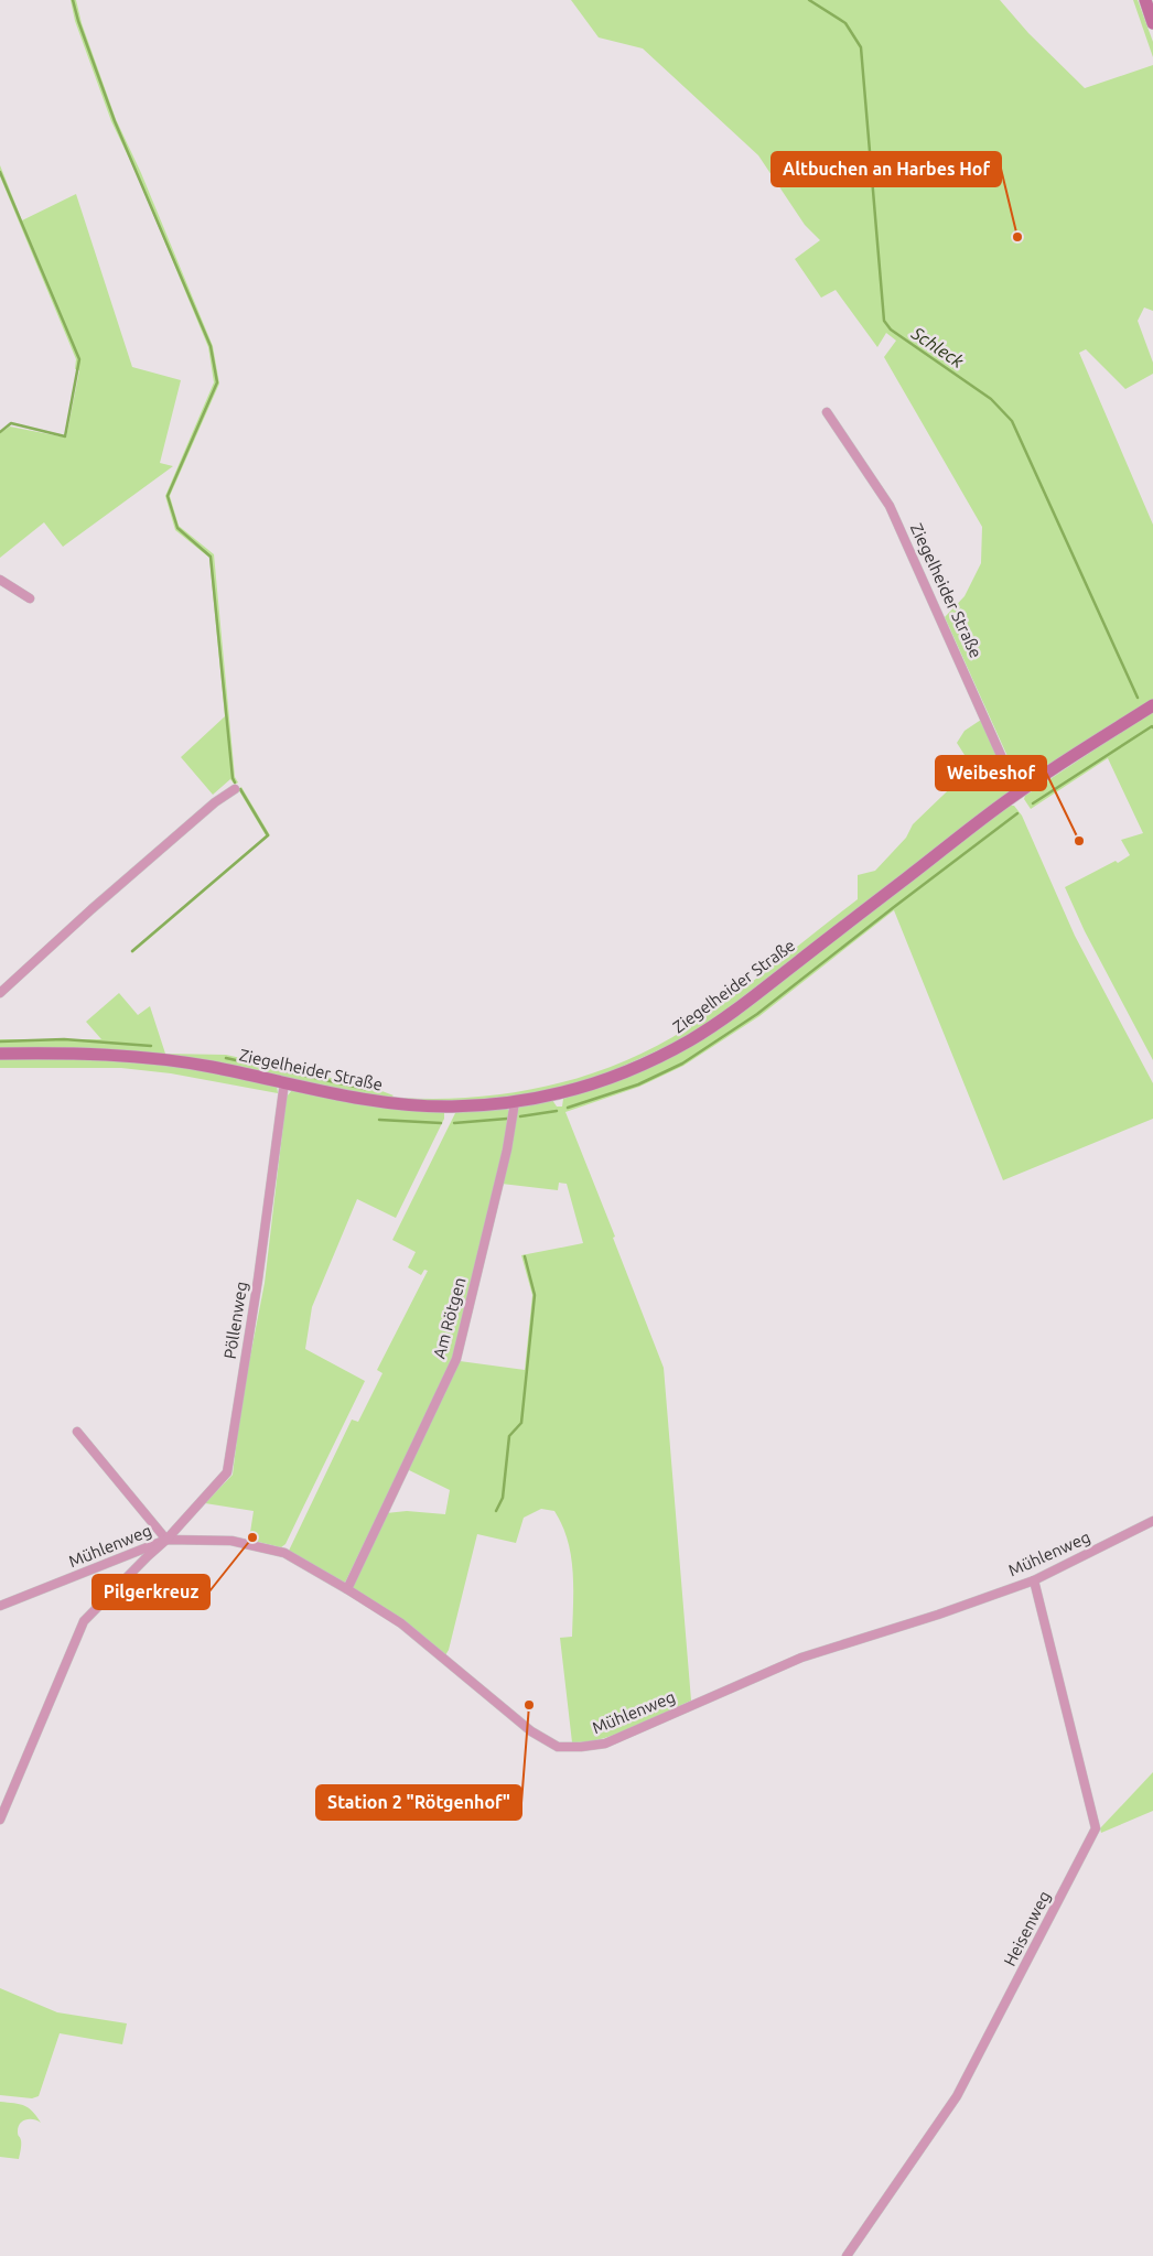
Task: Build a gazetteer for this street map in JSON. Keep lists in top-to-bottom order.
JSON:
{
  "streets": {
    "street": [
      "Ziegelheider Straße",
      "Am Rötgen",
      "Pöllenweg",
      "Mühlenweg",
      "Heisenweg"
    ]
  },
  "crossings": [
    ["Ziegelheider Straße", "Am Rötgen"],
    ["Ziegelheider Straße", "Pöllenweg"],
    ["Am Rötgen", "Mühlenweg"],
    ["Pöllenweg", "Mühlenweg"],
    ["Mühlenweg", "Heisenweg"]
  ],
  "water": ["Schleck"],
  "places": [
    "Altbuchen an Harbes Hof",
    "Weibeshof",
    "Pilgerkreuz",
    "Station 2 \"Rötgenhof\""
  ]
}
